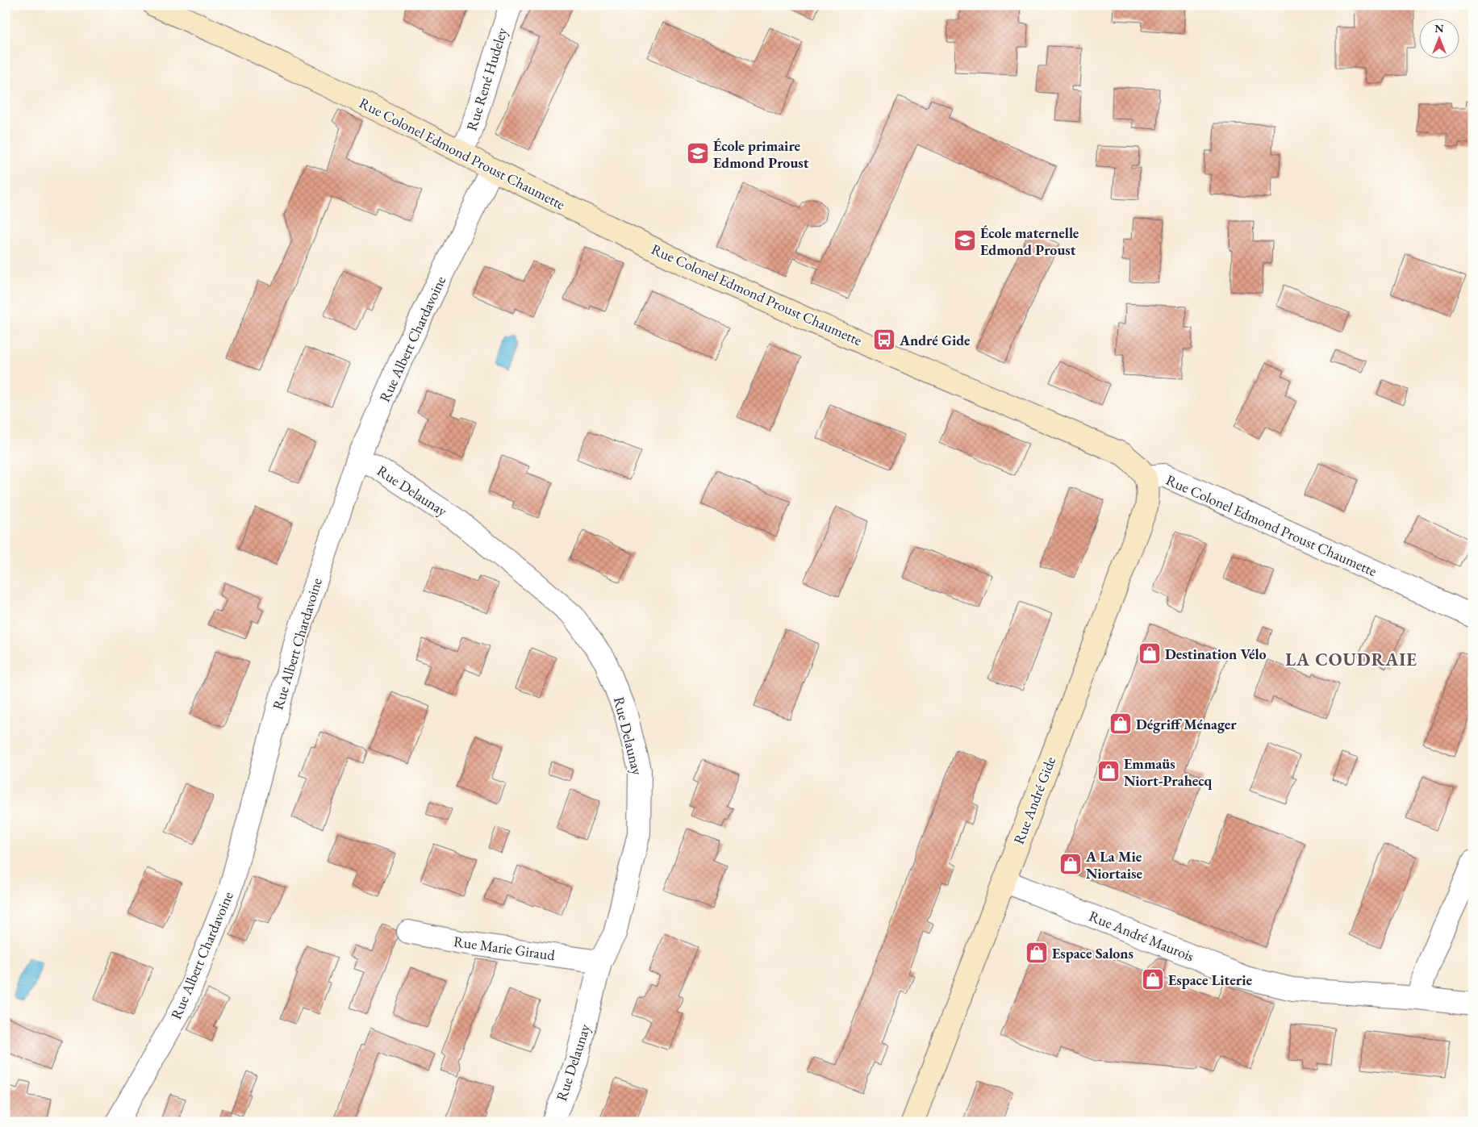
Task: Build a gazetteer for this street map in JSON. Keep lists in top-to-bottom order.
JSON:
{
  "streets": {
    "street": [
      "Rue René Hudeley",
      "Rue Colonel Edmond Proust Chaumette",
      "Rue Albert Chardavoine",
      "Rue Delaunay",
      "Rue André Gide",
      "Rue André Maurois",
      "Rue Marie Giraud"
    ]
  },
  "crossings": [
    ["Rue René Hudeley", "Rue Colonel Edmond Proust Chaumette"],
    ["Rue Colonel Edmond Proust Chaumette", "Rue Albert Chardavoine"],
    ["Rue Colonel Edmond Proust Chaumette", "Rue André Gide"],
    ["Rue Albert Chardavoine", "Rue Delaunay"],
    ["Rue Delaunay", "Rue Marie Giraud"],
    ["Rue André Gide", "Rue André Maurois"]
  ],
  "districts": ["LA COUDRAIE"],
  "places": {
    "school or university": ["École primaire Edmond Proust", "École maternelle Edmond Proust"],
    "bus stop": ["André Gide"],
    "shop": [
      "Destination Vélo",
      "Dégriff Ménager",
      "Emmaüs Niort-Prahecq",
      "A La Mie Niortaise",
      "Espace Salons",
      "Espace Literie"
    ]
  },
  "north": "top"
}
